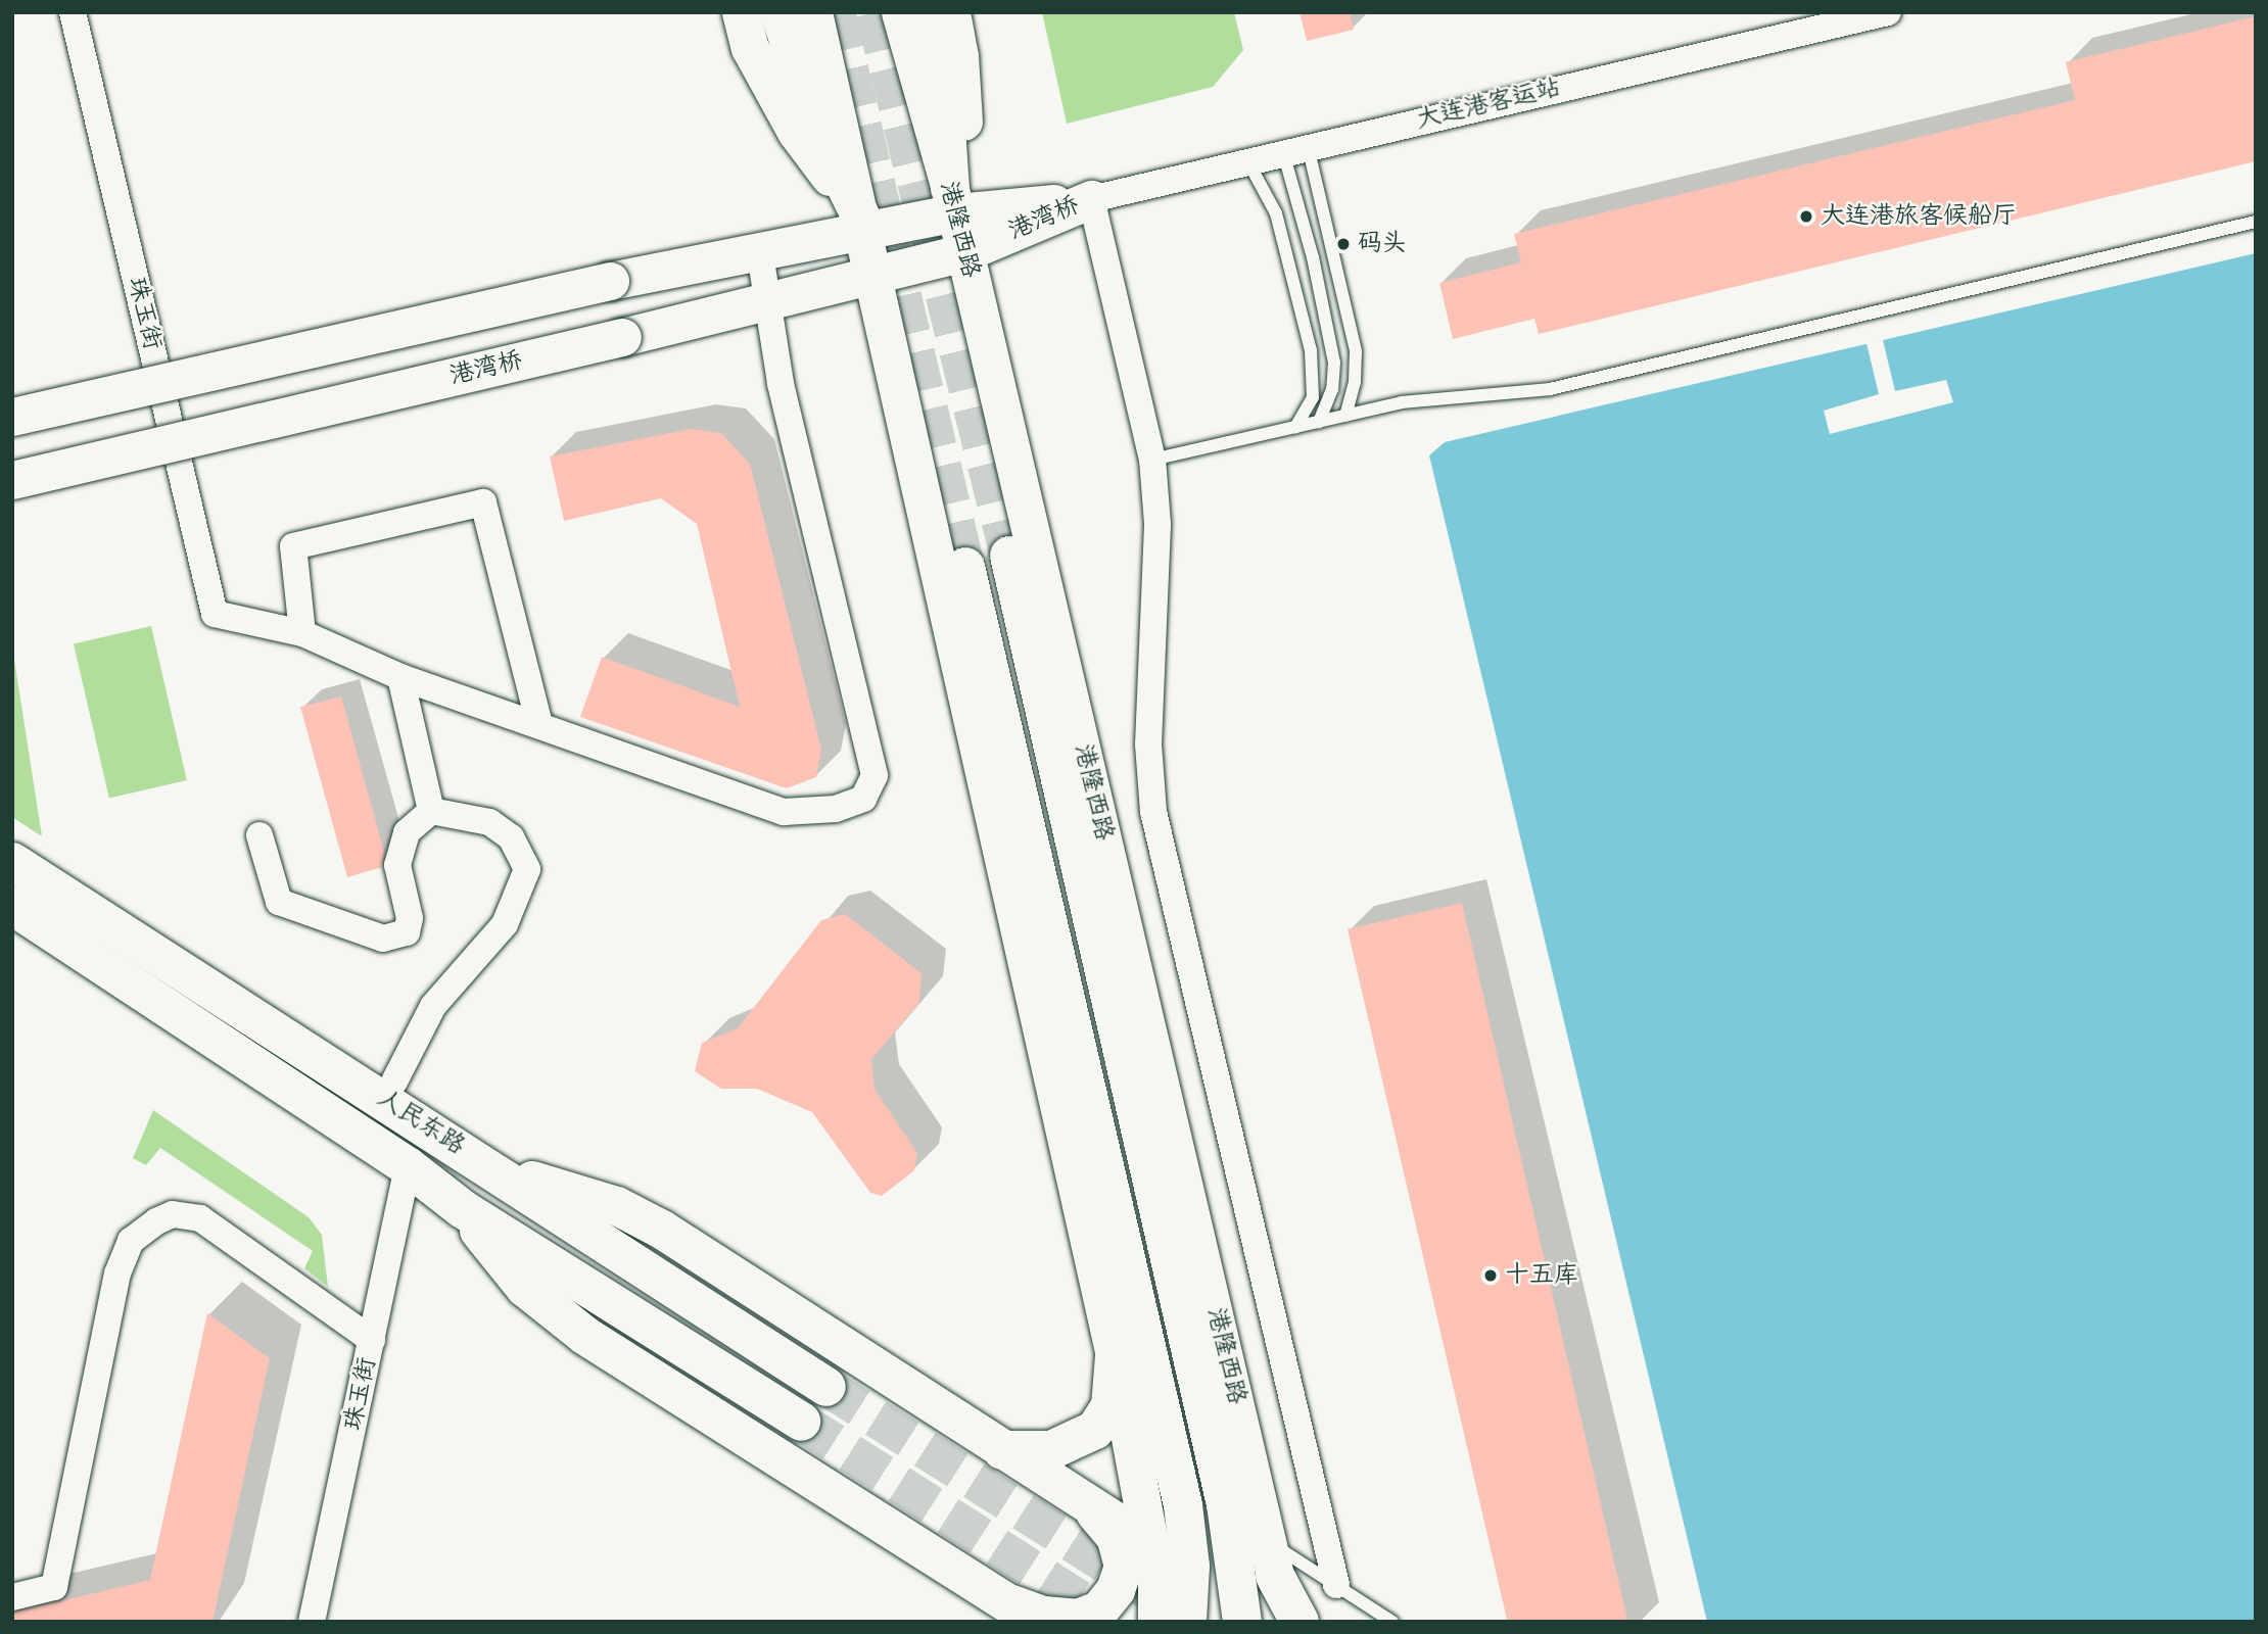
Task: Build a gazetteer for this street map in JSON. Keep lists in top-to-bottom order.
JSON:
{
  "streets": {
    "main road": ["港湾桥", "港隆西路", "人民东路"],
    "street": ["大连港客运站", "珠玉街"]
  },
  "crossings": [
    ["大连港客运站", "港湾桥"],
    ["港湾桥", "港隆西路"],
    ["珠玉街", "人民东路"]
  ],
  "places": ["大连港旅客候船厅", "码头", "十五库"]
}
